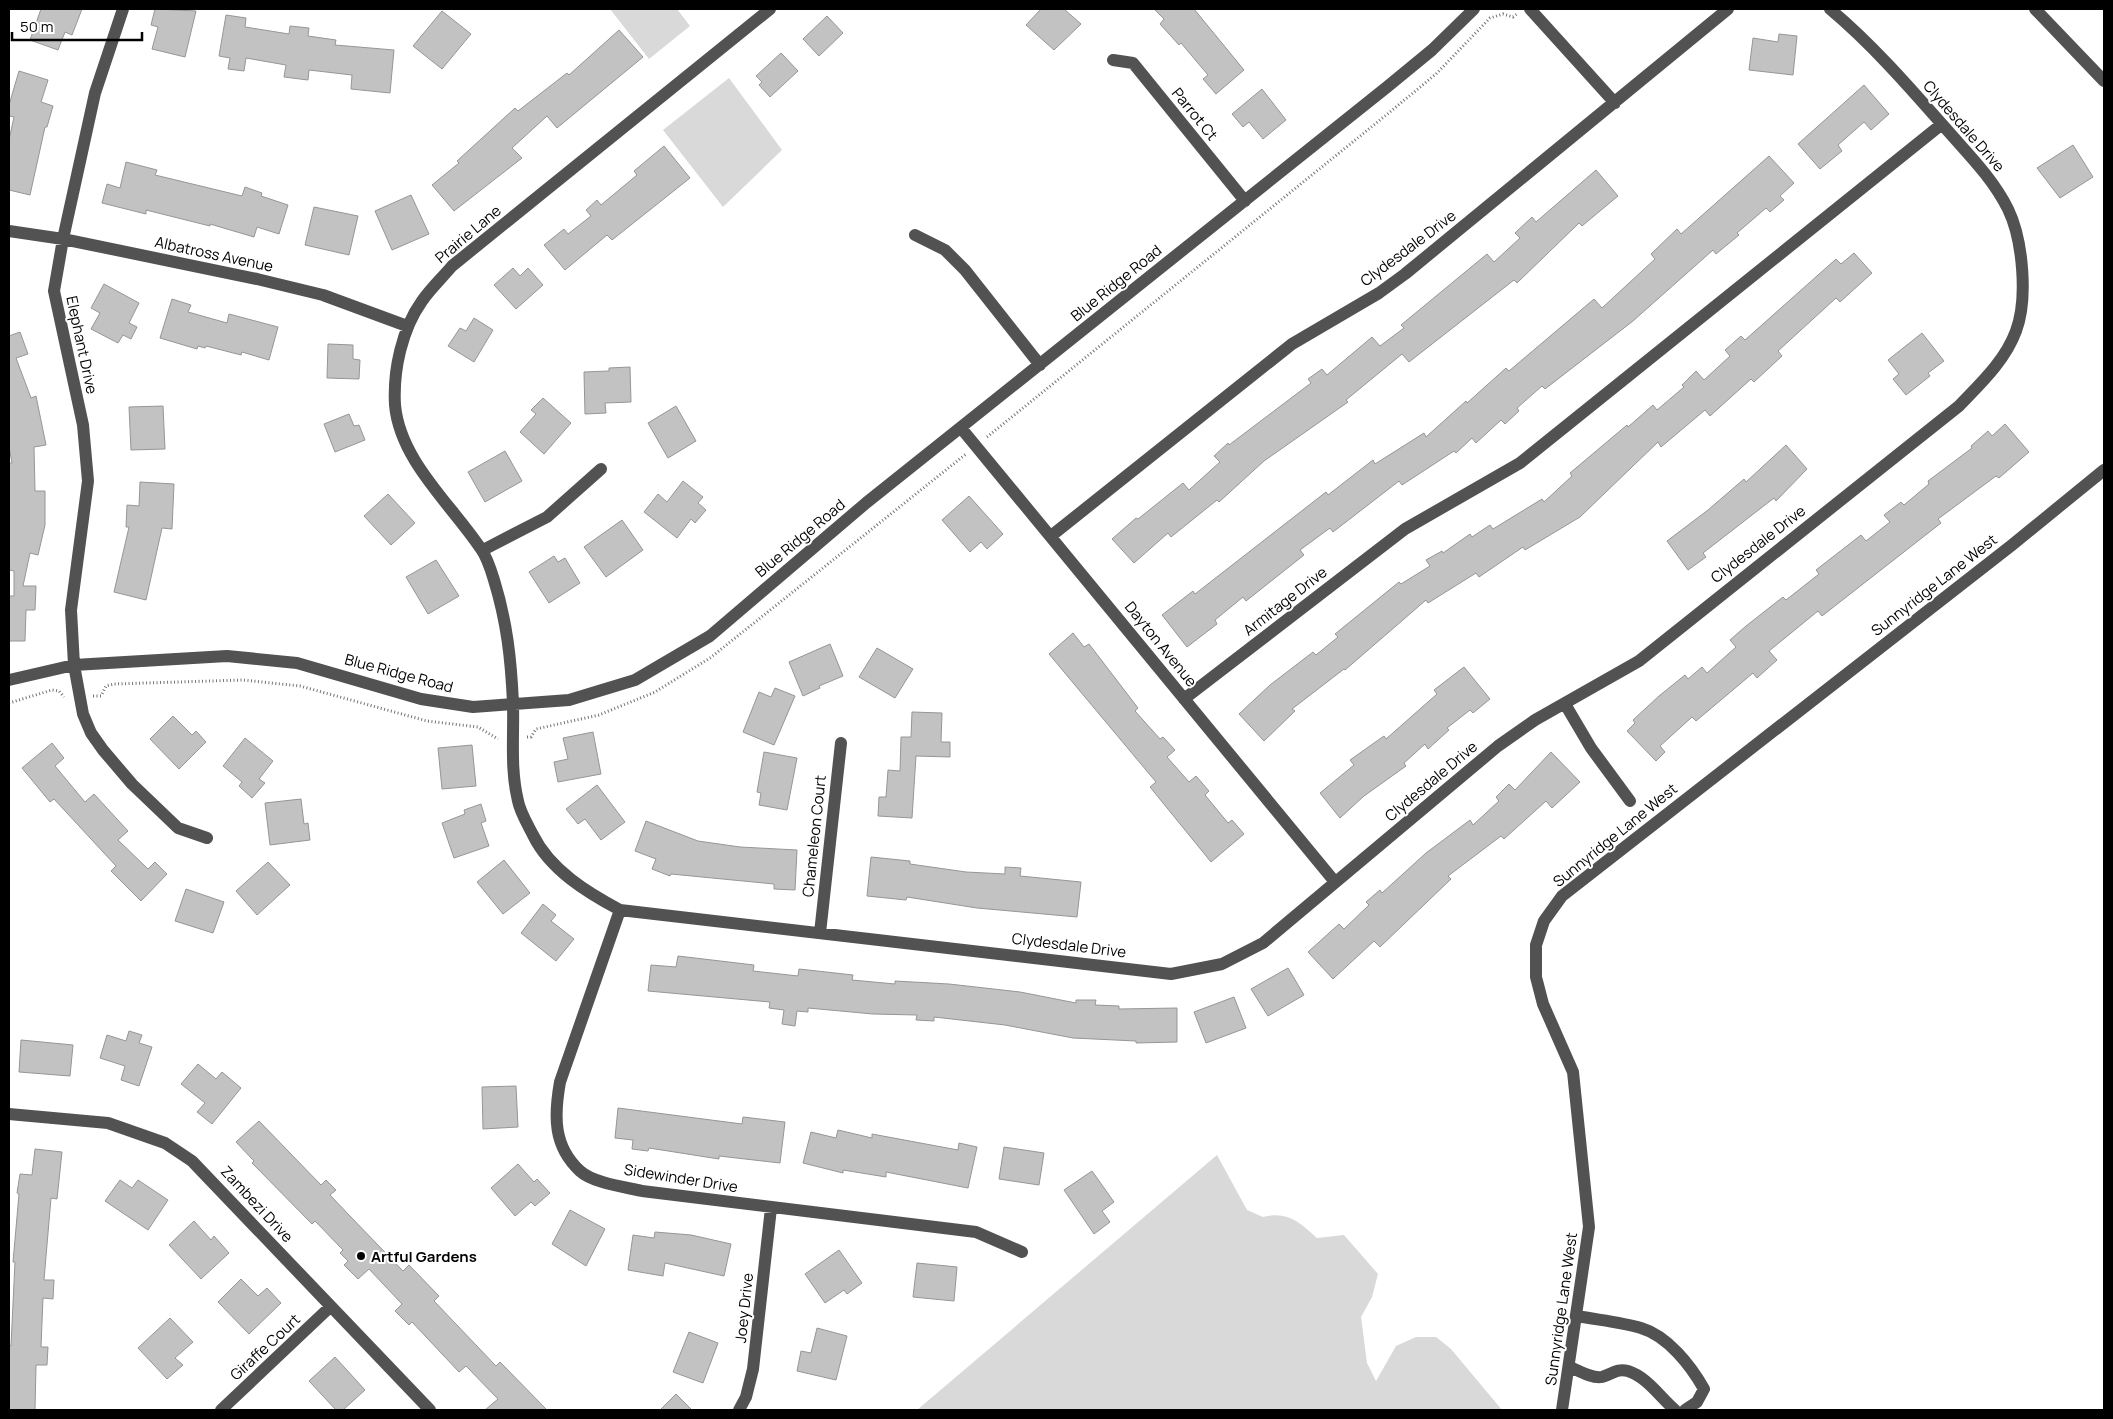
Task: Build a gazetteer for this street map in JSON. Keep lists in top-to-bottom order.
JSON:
{
  "streets": {
    "street": [
      "Parrot Ct",
      "Clydesdale Drive",
      "Prairie Lane",
      "Albatross Avenue",
      "Blue Ridge Road",
      "Elephant Drive",
      "Sunnyridge Lane West",
      "Armitage Drive",
      "Dayton Avenue",
      "Chameleon Court",
      "Sidewinder Drive",
      "Zambezi Drive",
      "Joey Drive",
      "Giraffe Court"
    ]
  },
  "crossings": [
    ["Parrot Ct", "Blue Ridge Road"],
    ["Clydesdale Drive", "Prairie Lane"],
    ["Clydesdale Drive", "Blue Ridge Road"],
    ["Clydesdale Drive", "Armitage Drive"],
    ["Clydesdale Drive", "Dayton Avenue"],
    ["Clydesdale Drive", "Chameleon Court"],
    ["Clydesdale Drive", "Sidewinder Drive"],
    ["Prairie Lane", "Albatross Avenue"],
    ["Prairie Lane", "Blue Ridge Road"],
    ["Albatross Avenue", "Elephant Drive"],
    ["Blue Ridge Road", "Elephant Drive"],
    ["Blue Ridge Road", "Dayton Avenue"],
    ["Armitage Drive", "Dayton Avenue"],
    ["Sidewinder Drive", "Joey Drive"],
    ["Zambezi Drive", "Giraffe Court"]
  ],
  "places": ["Artful Gardens"],
  "scale_bar": "50 m"
}
